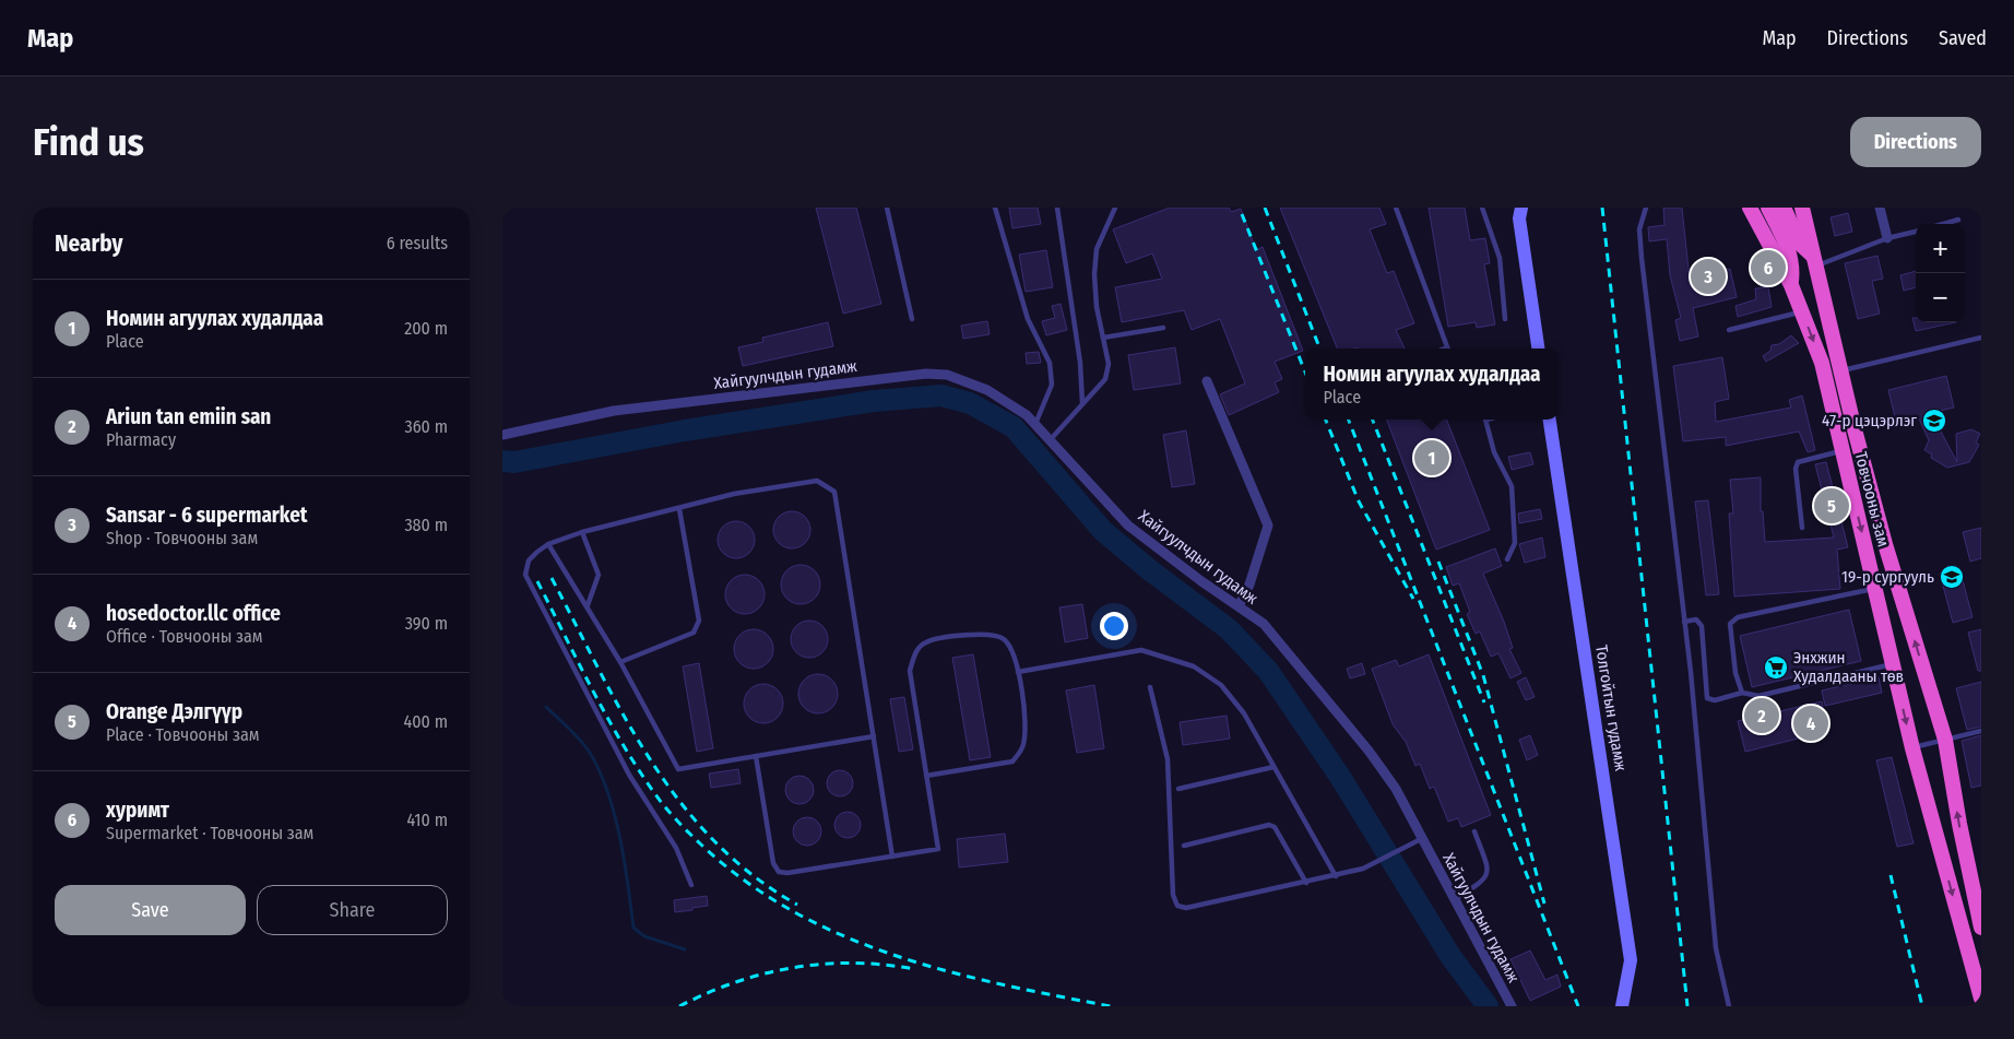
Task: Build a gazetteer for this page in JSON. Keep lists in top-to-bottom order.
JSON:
{
  "streets": {
    "highway": ["Товчооны зам"],
    "main road": ["Толгойтын гудамж"],
    "street": ["Хайгуулчдын гудамж"]
  },
  "places": {
    "school or university": ["47-р цэцэрлэг", "19-р сургууль"],
    "supermarket": ["Энхжин Худалдааны төв"]
  },
  "page": {
    "header": "Map",
    "nav": ["Map", "Directions", "Saved"],
    "buttons": [
      "Directions",
      ["Save", "Share"]
    ],
    "title": "Find us",
    "heading": ["Nearby", "6 results"],
    "map_buttons": ["+", "−"],
    "pins": [
      "6",
      "3",
      "1",
      "5",
      "2",
      "4"
    ],
    "list": [
      {
        "mark": "1",
        "name": "Номин агуулах худалдаа",
        "note": "Place",
        "value": "200 m"
      },
      {
        "mark": "2",
        "name": "Ariun tan emiin san",
        "note": "Pharmacy",
        "value": "360 m"
      },
      {
        "mark": "3",
        "name": "Sansar - 6 supermarket",
        "note": "Shop · Товчооны зам",
        "value": "380 m"
      },
      {
        "mark": "4",
        "name": "hosedoctor.llc office",
        "note": "Office · Товчооны зам",
        "value": "390 m"
      },
      {
        "mark": "5",
        "name": "Orange Дэлгүүр",
        "note": "Place · Товчооны зам",
        "value": "400 m"
      },
      {
        "mark": "6",
        "name": "хуримт",
        "note": "Supermarket · Товчооны зам",
        "value": "410 m"
      }
    ],
    "popup": ["Номин агуулах худалдаа", "Place"]
  }
}
